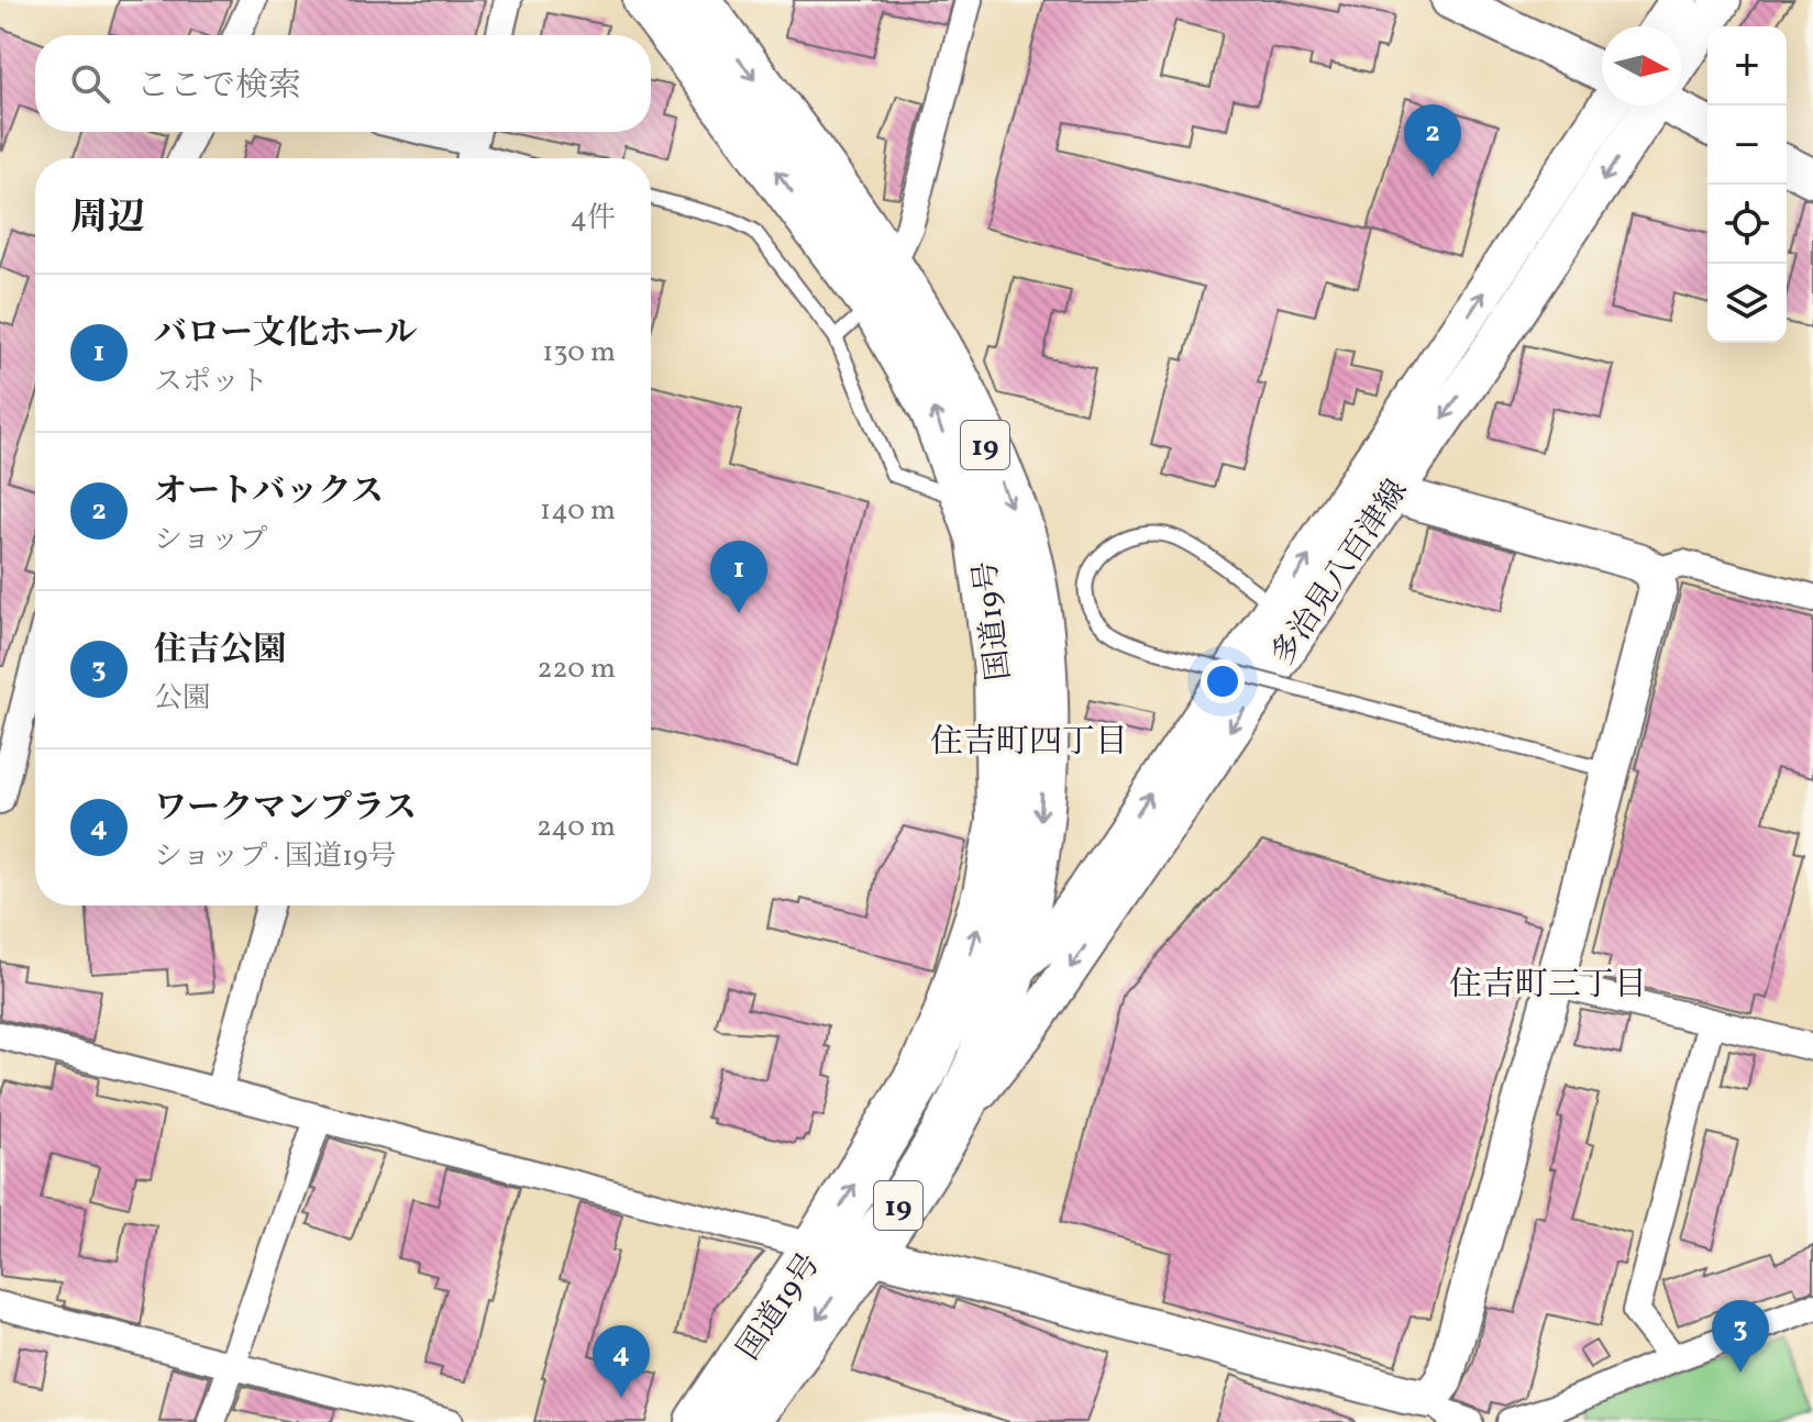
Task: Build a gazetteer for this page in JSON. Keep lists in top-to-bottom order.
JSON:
{
  "streets": {
    "highway": ["19", "国道19号"],
    "main road": ["多治見八百津線"]
  },
  "crossings": [
    ["多治見八百津線", "国道19号"]
  ],
  "districts": ["住吉町四丁目", "住吉町三丁目"],
  "north": "right",
  "page": {
    "map_buttons": ["+", "−"],
    "search": "ここで検索",
    "pins": [
      "2",
      "1",
      "3",
      "4"
    ],
    "heading": ["周辺", "4件"],
    "list": [
      {
        "mark": "1",
        "name": "バロー文化ホール",
        "note": "スポット",
        "value": "130 m"
      },
      {
        "mark": "2",
        "name": "オートバックス",
        "note": "ショップ",
        "value": "140 m"
      },
      {
        "mark": "3",
        "name": "住吉公園",
        "note": "公園",
        "value": "220 m"
      },
      {
        "mark": "4",
        "name": "ワークマンプラス",
        "note": "ショップ · 国道19号",
        "value": "240 m"
      }
    ]
  }
}
